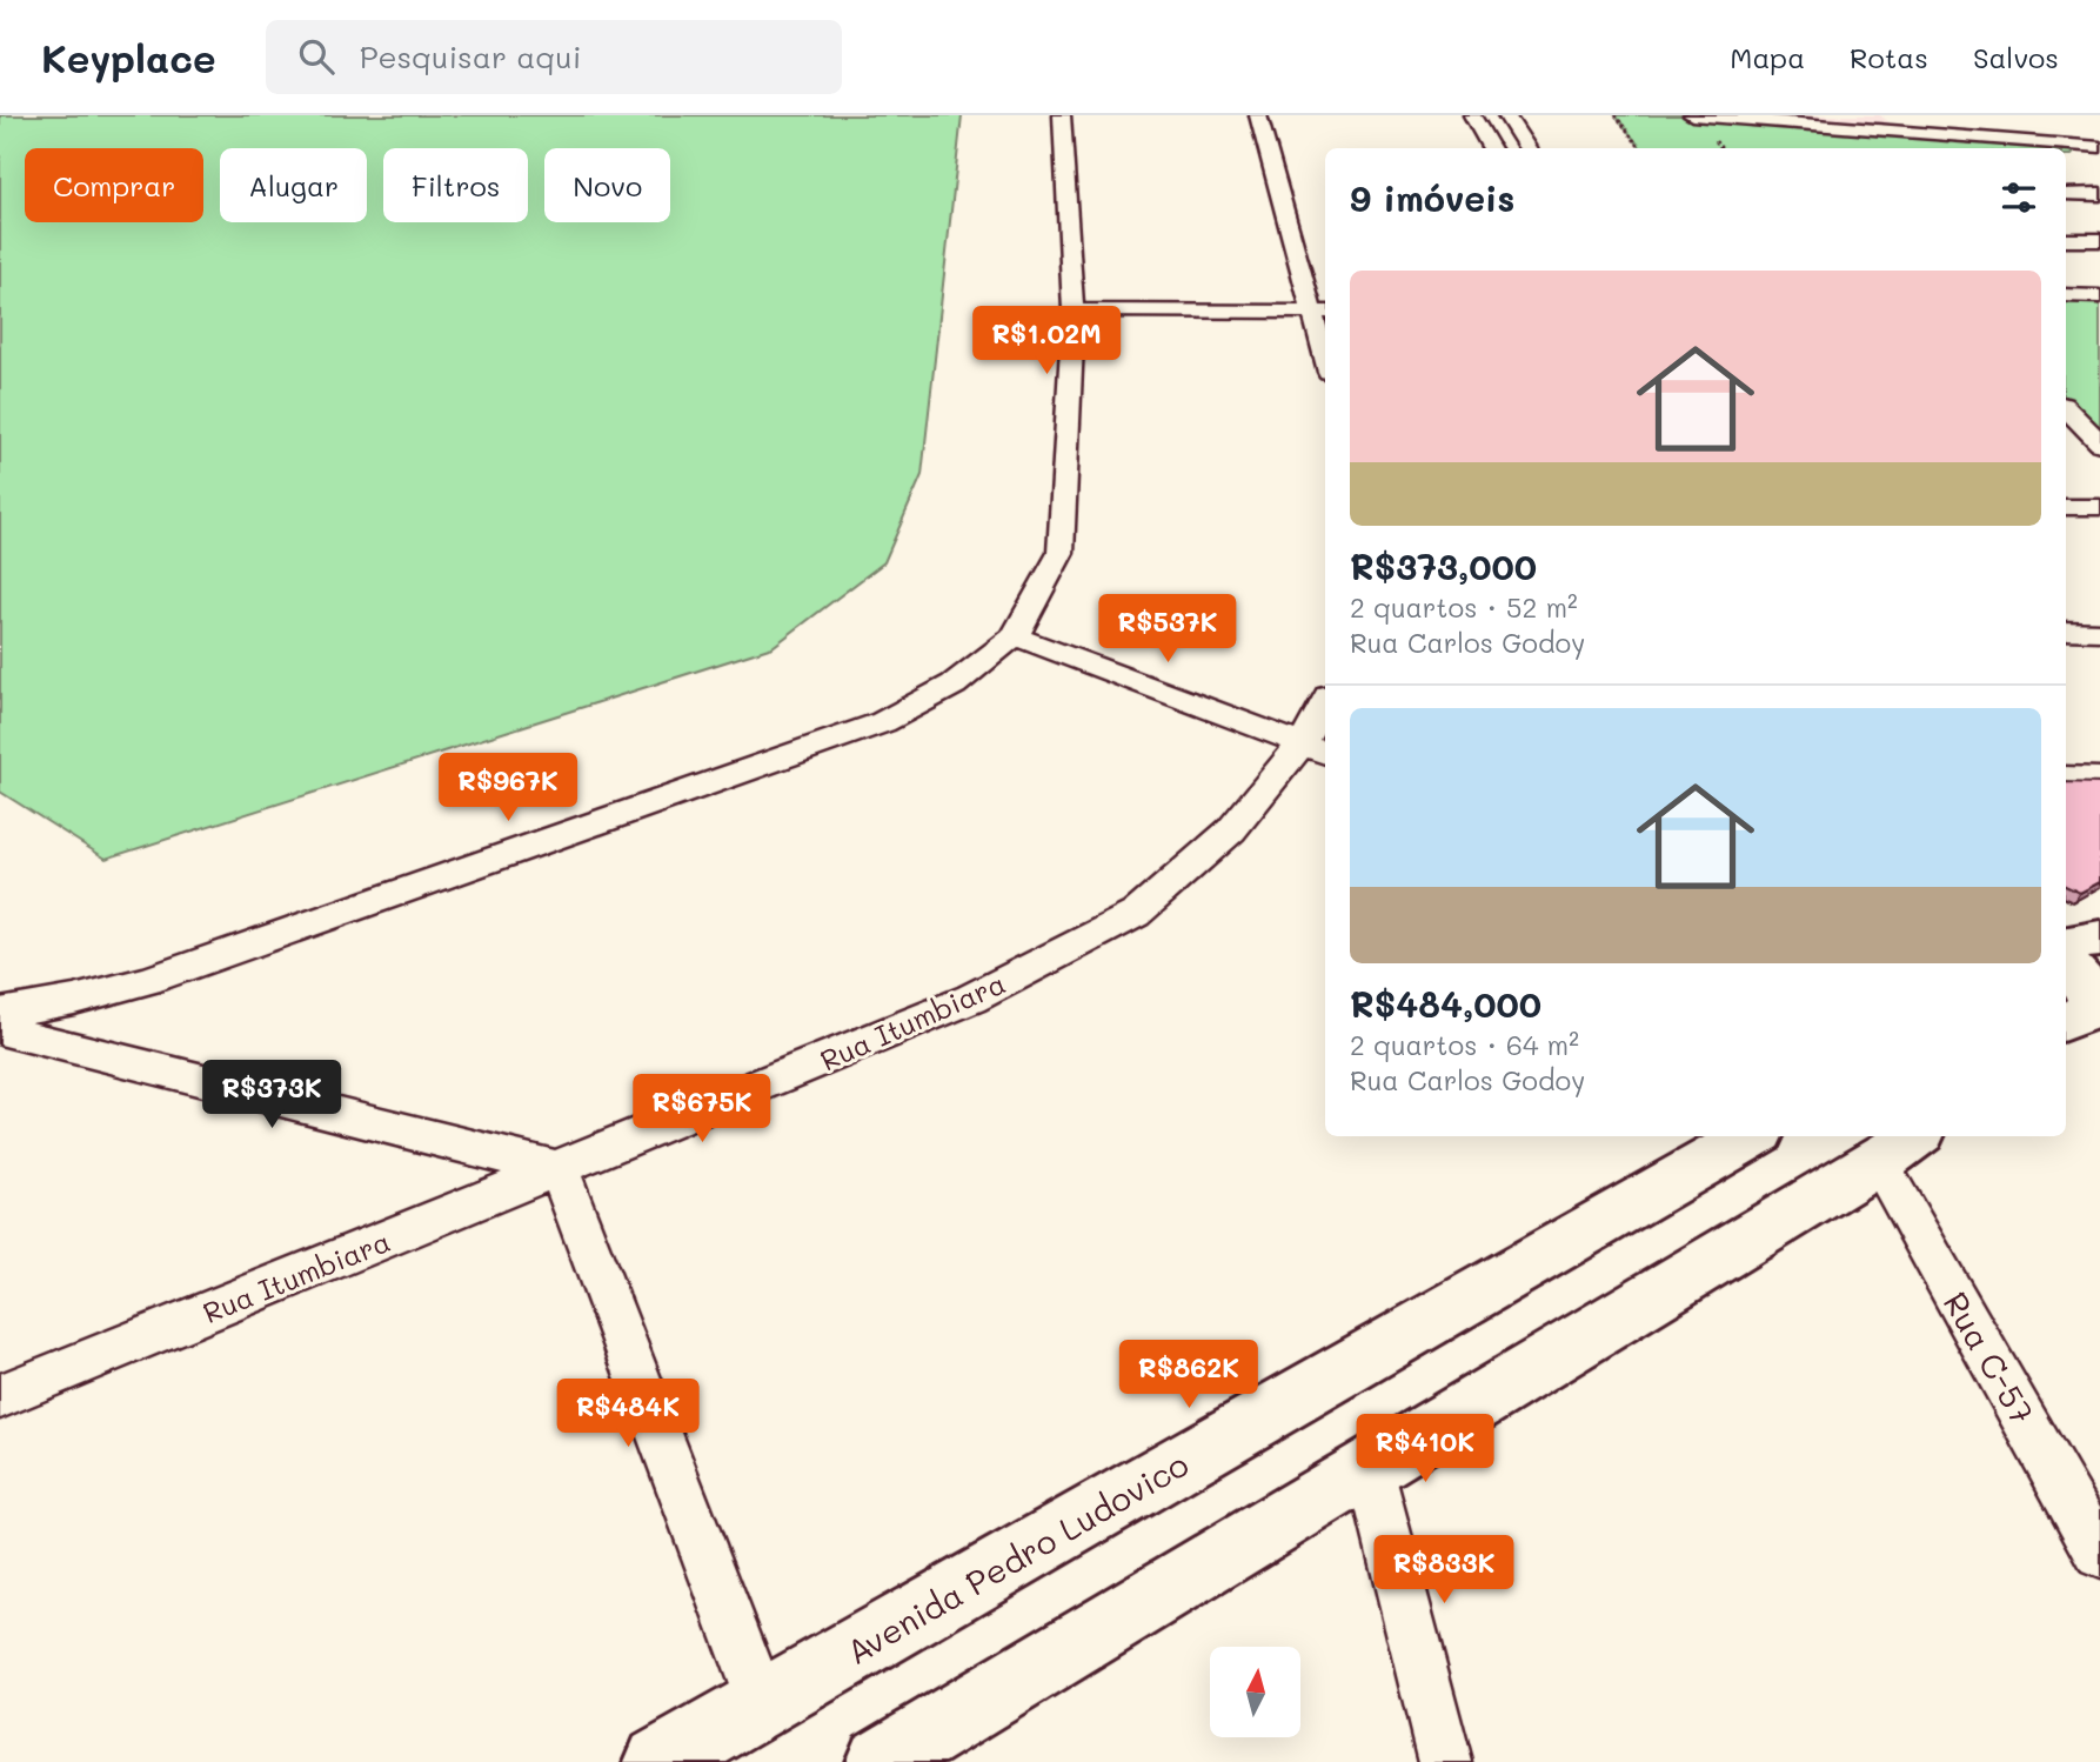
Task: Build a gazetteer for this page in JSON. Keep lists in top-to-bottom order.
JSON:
{
  "streets": {
    "main road": ["Avenida Pedro Ludovico"],
    "street": ["Rua Itumbiara", "Rua C-57"]
  },
  "north": "top",
  "page": {
    "header": "Keyplace",
    "search": "Pesquisar aqui",
    "nav": ["Mapa", "Rotas", "Salvos"],
    "chip": [
      "Comprar",
      "Alugar",
      "Filtros",
      "Novo"
    ],
    "heading": "9 imóveis",
    "list": [
      {
        "name": "R$373,000",
        "note": "2 quartos · 52 m² · Rua Carlos Godoy"
      },
      {
        "name": "R$484,000",
        "note": "2 quartos · 64 m² · Rua Carlos Godoy"
      }
    ],
    "price": [
      "R$1.02M",
      "R$537K",
      "R$967K",
      "R$373K",
      "R$675K",
      "R$862K",
      "R$484K",
      "R$410K",
      "R$833K"
    ]
  }
}
